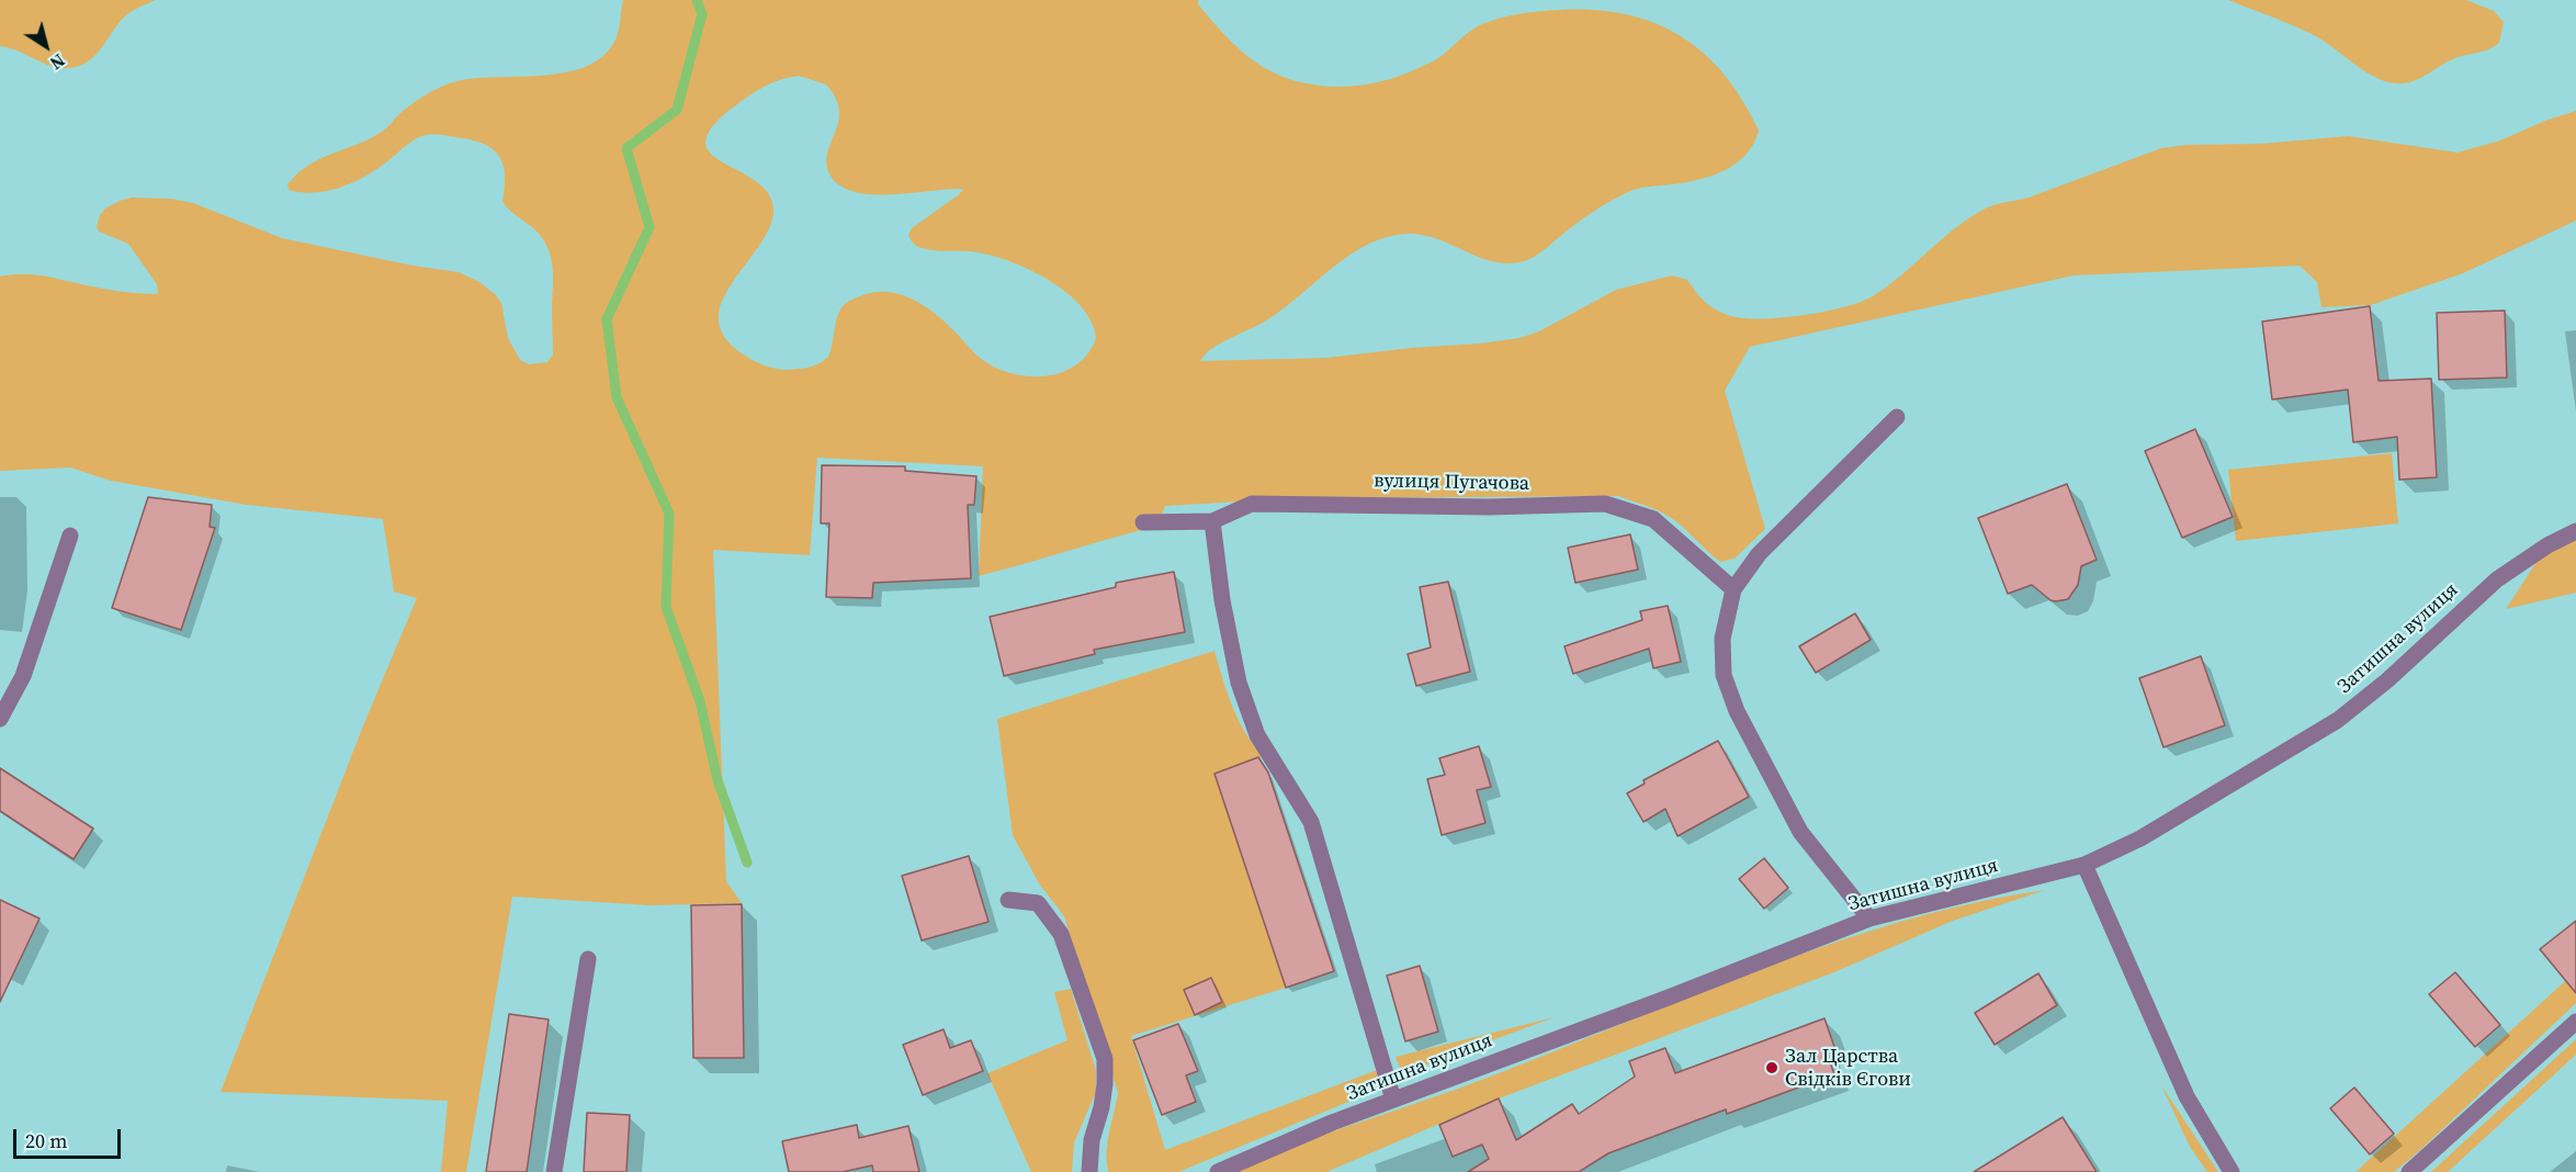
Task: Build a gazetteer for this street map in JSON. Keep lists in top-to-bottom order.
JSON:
{
  "streets": {
    "street": ["вулиця Пугачова", "Затишна вулиця"]
  },
  "places": ["Зал Царства Свідків Єгови"],
  "scale_bar": "20 m",
  "north": "bottom right"
}
